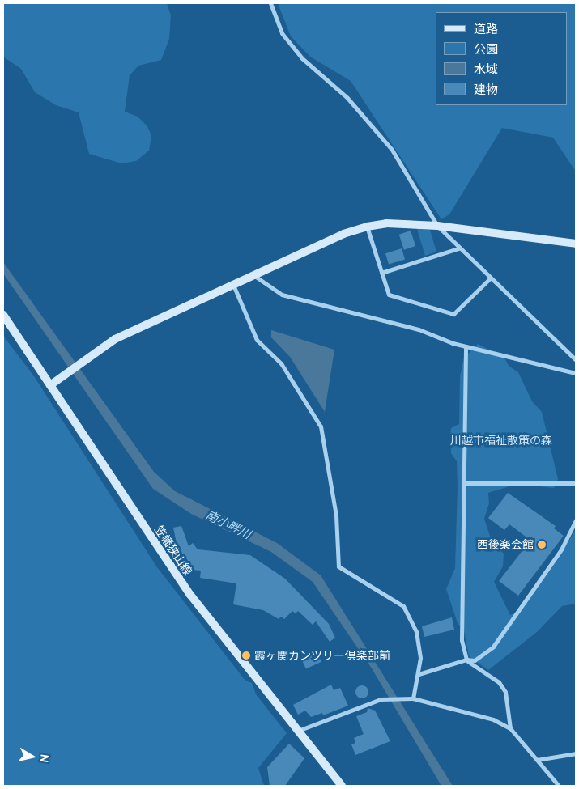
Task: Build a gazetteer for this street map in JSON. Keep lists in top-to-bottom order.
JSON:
{
  "streets": {
    "main road": ["笠幡狭山線"]
  },
  "water": ["南小畔川"],
  "parks": ["川越市福祉散策の森"],
  "places": ["西後楽会館", "霞ヶ関カンツリー倶楽部前"],
  "legend": [
    "道路",
    "公園",
    "水域",
    "建物"
  ],
  "north": "right"
}
